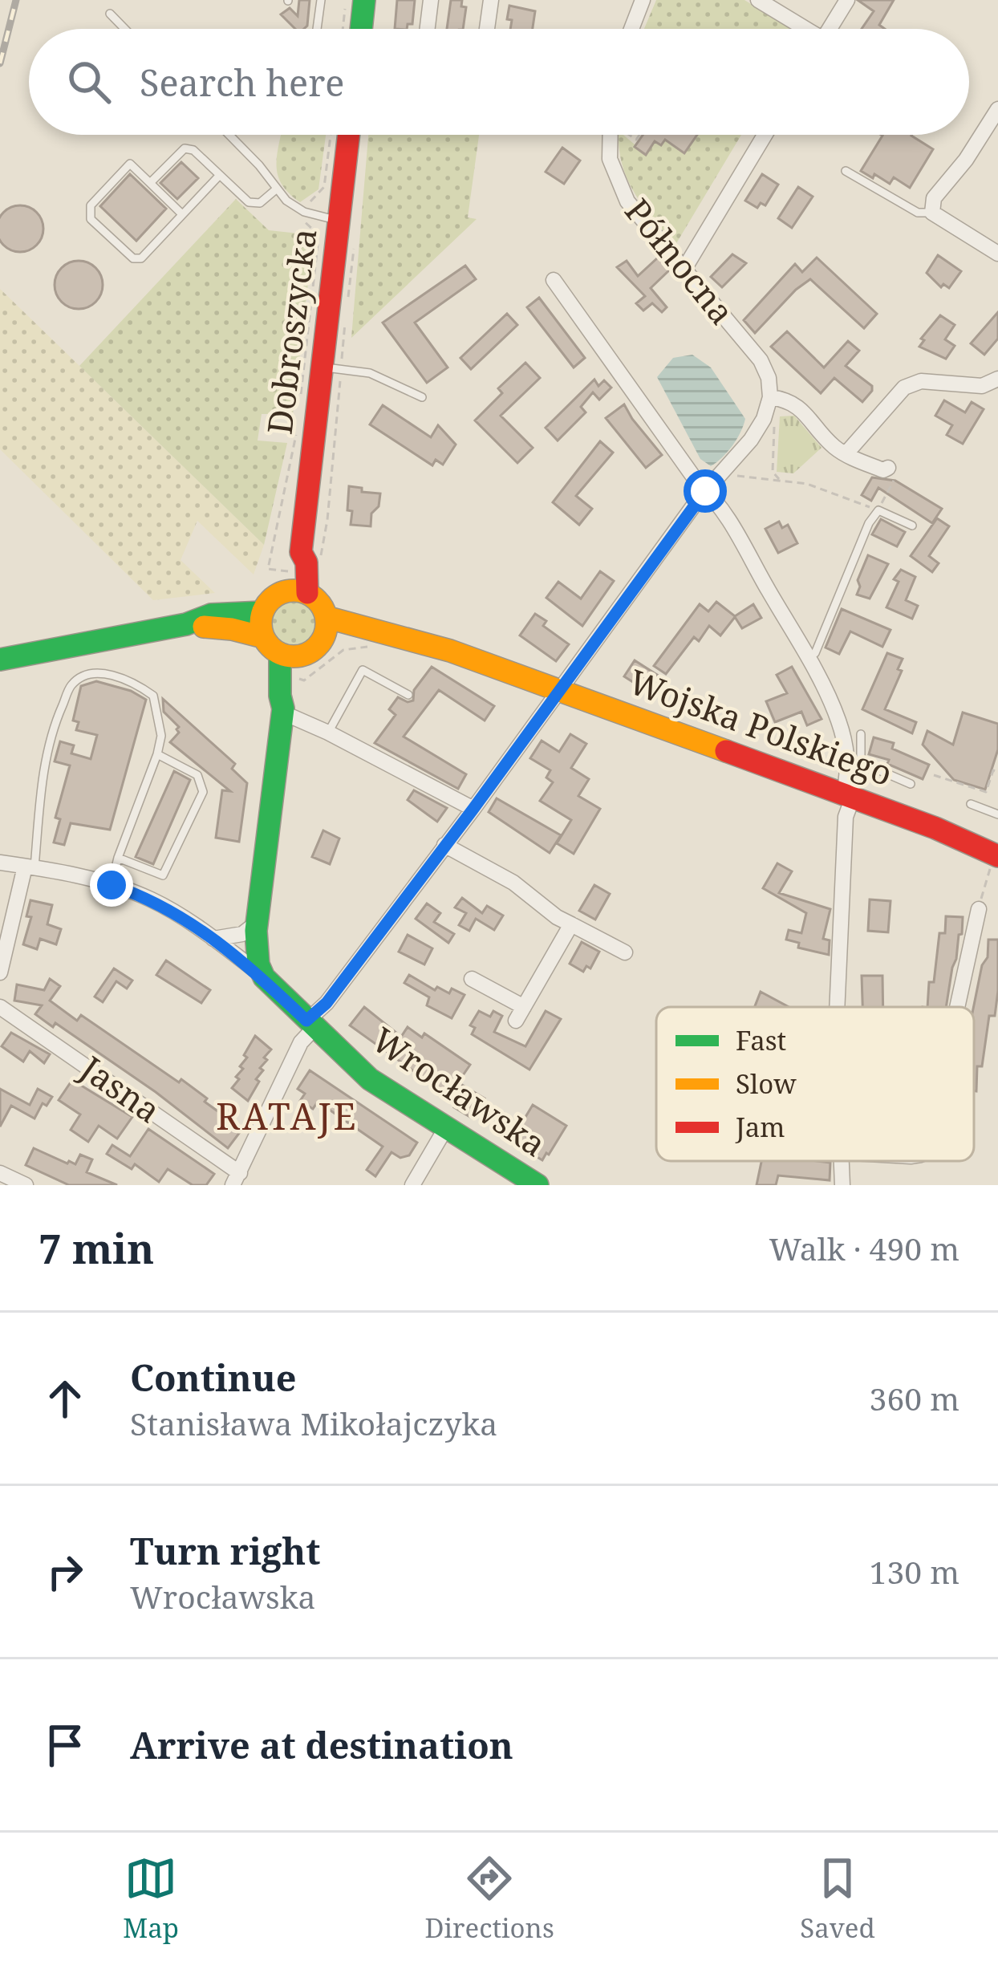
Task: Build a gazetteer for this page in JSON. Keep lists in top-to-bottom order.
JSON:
{
  "streets": {
    "main road": ["Dobroszycka", "Wojska Polskiego", "Wrocławska"],
    "street": ["Północna", "Jasna"]
  },
  "crossings": [
    ["Dobroszycka", "Wojska Polskiego"]
  ],
  "districts": ["RATAJE"],
  "legend": ["Fast", "Slow", "Jam"],
  "page": {
    "search": "Search here",
    "heading": ["7 min", "Walk · 490 m"],
    "list": [
      ["Continue", "Stanisława Mikołajczyka", "360 m"],
      ["Turn right", "Wrocławska", "130 m"],
      "Arrive at destination"
    ],
    "nav": ["Map", "Directions", "Saved"]
  }
}
